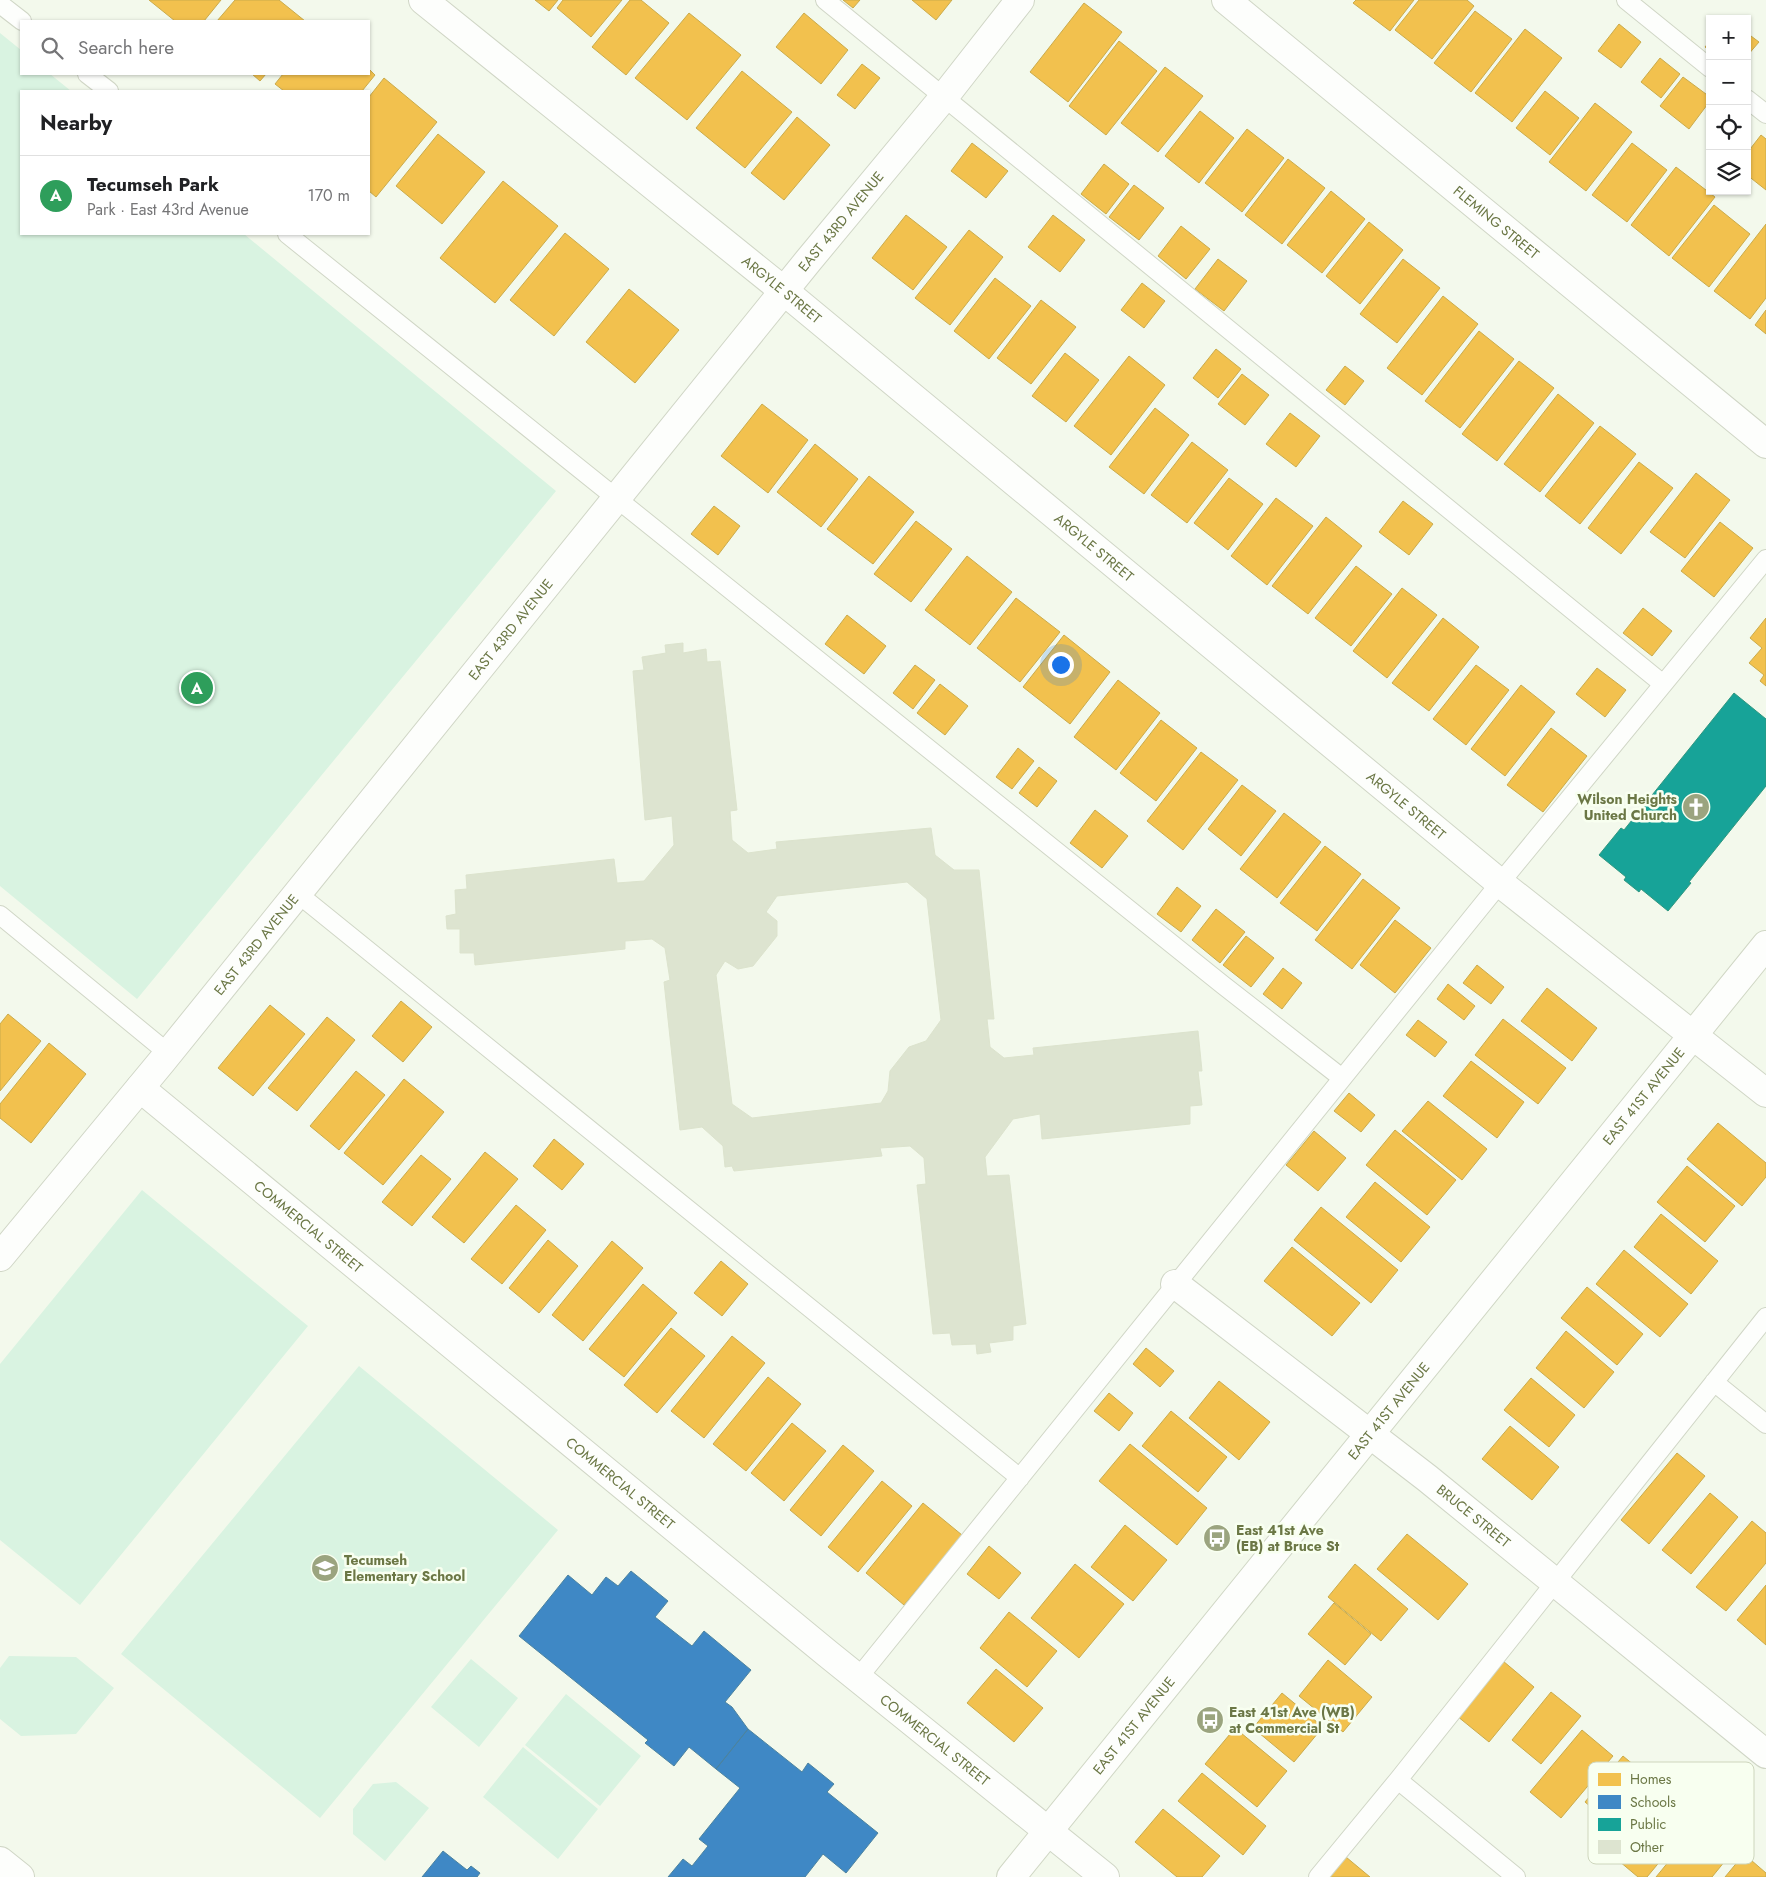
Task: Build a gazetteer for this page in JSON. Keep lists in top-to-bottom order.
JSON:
{
  "streets": {
    "street": [
      "EAST 43RD AVENUE",
      "FLEMING STREET",
      "ARGYLE STREET",
      "EAST 41ST AVENUE",
      "COMMERCIAL STREET",
      "BRUCE STREET"
    ]
  },
  "crossings": [
    ["EAST 43RD AVENUE", "ARGYLE STREET"],
    ["EAST 43RD AVENUE", "COMMERCIAL STREET"],
    ["ARGYLE STREET", "EAST 41ST AVENUE"],
    ["EAST 41ST AVENUE", "COMMERCIAL STREET"],
    ["EAST 41ST AVENUE", "BRUCE STREET"]
  ],
  "places": {
    "church": ["Wilson Heights United Church"],
    "bus stop": ["East 41st Ave (EB) at Bruce St", "East 41st Ave (WB) at Commercial St"],
    "school or university": ["Tecumseh Elementary School"]
  },
  "legend": [
    "Homes",
    "Schools",
    "Public",
    "Other"
  ],
  "page": {
    "map_buttons": ["+", "−"],
    "search": "Search here",
    "heading": "Nearby",
    "list": [
      {
        "mark": "A",
        "name": "Tecumseh Park",
        "note": "Park · East 43rd Avenue",
        "value": "170 m"
      }
    ],
    "pins": "A"
  }
}
